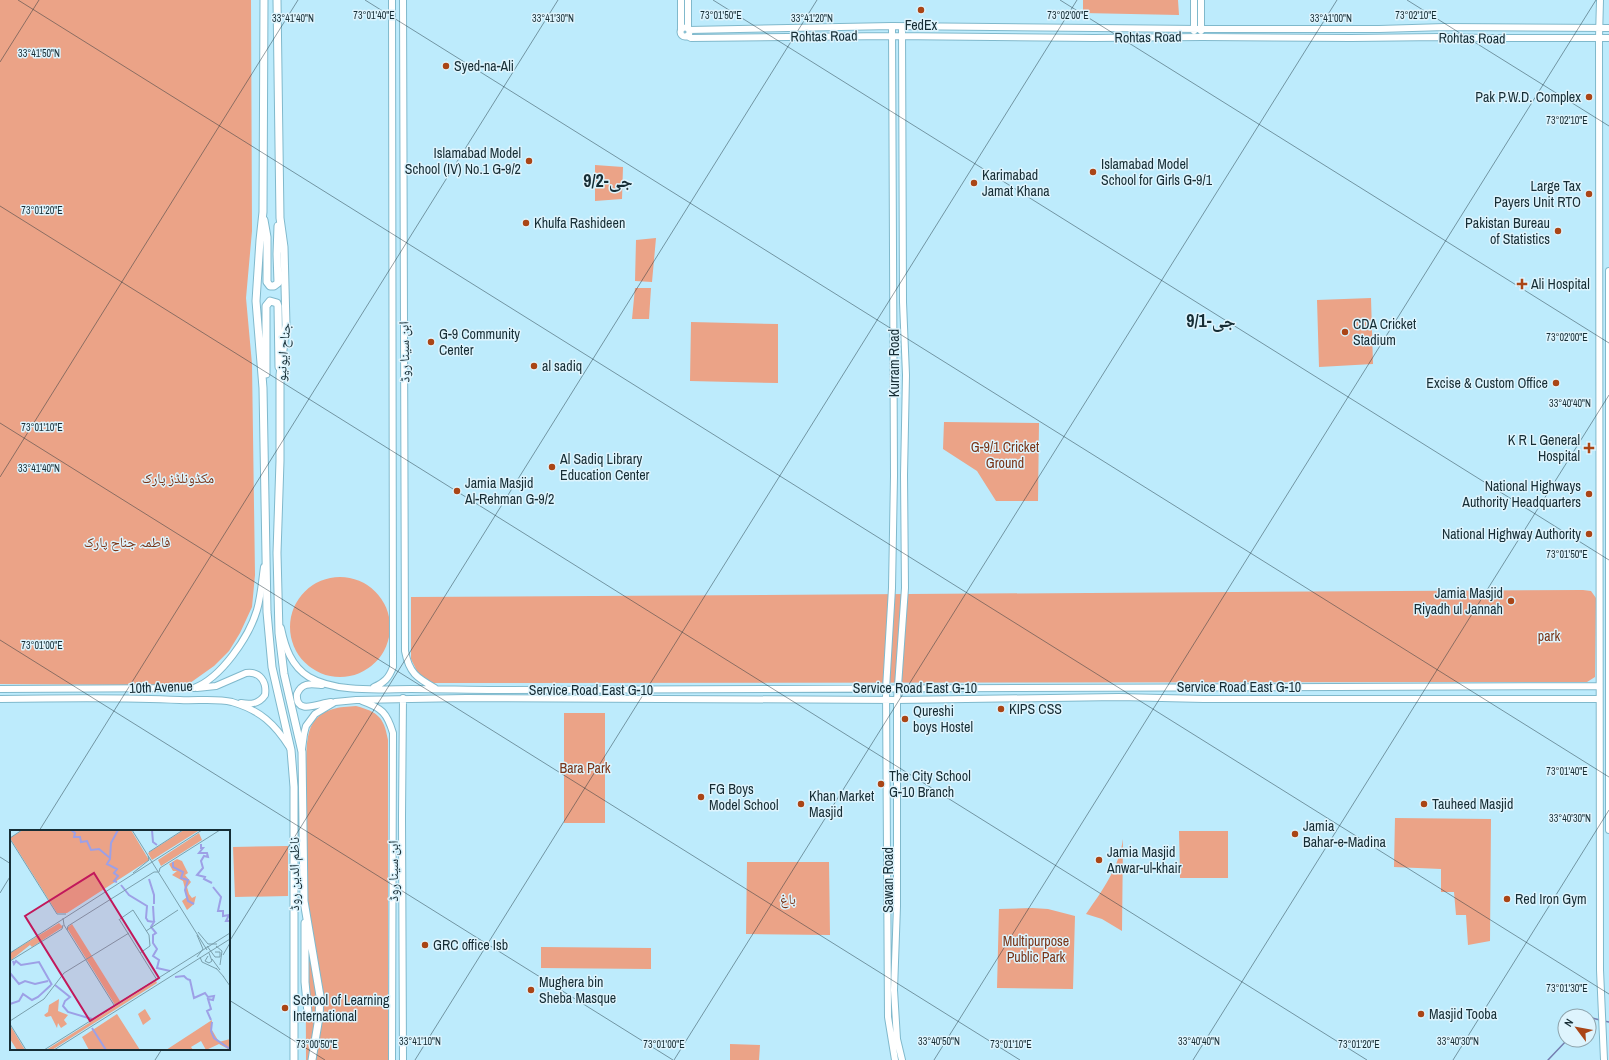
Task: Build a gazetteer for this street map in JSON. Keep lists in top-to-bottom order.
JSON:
{
  "streets": {
    "main road": [
      "Rohtas Road",
      "جناح ایونیو",
      "ابن سینا روڈ",
      "Kurram Road",
      "10th Avenue",
      "Service Road East G-10",
      "ناظم الدین روڈ",
      "Sawan Road"
    ]
  },
  "crossings": [
    ["Rohtas Road", "Kurram Road"],
    ["جناح ایونیو", "10th Avenue"],
    ["جناح ایونیو", "Service Road East G-10"],
    ["جناح ایونیو", "ناظم الدین روڈ"],
    ["ابن سینا روڈ", "Service Road East G-10"],
    ["Kurram Road", "Service Road East G-10"],
    ["Kurram Road", "Sawan Road"],
    ["10th Avenue", "ناظم الدین روڈ"],
    ["Service Road East G-10", "ناظم الدین روڈ"],
    ["Service Road East G-10", "Sawan Road"]
  ],
  "districts": ["جی-9/2", "جی-9/1"],
  "parks": [
    "G-9/1 Cricket Ground",
    "مکڈونلڈز پارک",
    "فاطمہ جناح پارک",
    "park",
    "Bara Park",
    "باغ",
    "Multipurpose Public Park"
  ],
  "places": {
    "other": [
      "FedEx",
      "Syed-na-Ali",
      "Pak P.W.D. Complex",
      "Islamabad Model School (IV) No.1 G-9/2",
      "Islamabad Model School for Girls G-9/1",
      "Karimabad Jamat Khana",
      "Large Tax Payers Unit RTO",
      "Khulfa Rashideen",
      "Pakistan Bureau of Statistics",
      "CDA Cricket Stadium",
      "G-9 Community Center",
      "al sadiq",
      "Excise & Custom Office",
      "Al Sadiq Library Education Center",
      "Jamia Masjid Al-Rehman G-9/2",
      "National Highways Authority Headquarters",
      "National Highway Authority",
      "Jamia Masjid Riyadh ul Jannah",
      "KIPS CSS",
      "Qureshi boys Hostel",
      "The City School G-10 Branch",
      "FG Boys Model School",
      "Khan Market Masjid",
      "Tauheed Masjid",
      "Jamia Bahar-e-Madina",
      "Jamia Masjid Anwar-ul-khair",
      "Red Iron Gym",
      "GRC office Isb",
      "Mughera bin Sheba Masque",
      "School of Learning International",
      "Masjid Tooba"
    ],
    "health": ["Ali Hospital", "K R L General Hospital"]
  },
  "north": "top left",
  "coordinates": [
    "73°01'50\"E",
    "73°02'00\"E",
    "73°02'10\"E",
    "73°01'40\"E",
    "33°41'40\"N",
    "33°41'30\"N",
    "33°41'20\"N",
    "33°41'00\"N",
    "33°41'50\"N",
    "73°01'20\"E",
    "33°40'40\"N",
    "73°01'10\"E",
    "73°01'00\"E",
    "33°40'30\"N",
    "73°01'30\"E",
    "33°41'10\"N",
    "33°40'50\"N",
    "73°00'50\"E"
  ]
}
